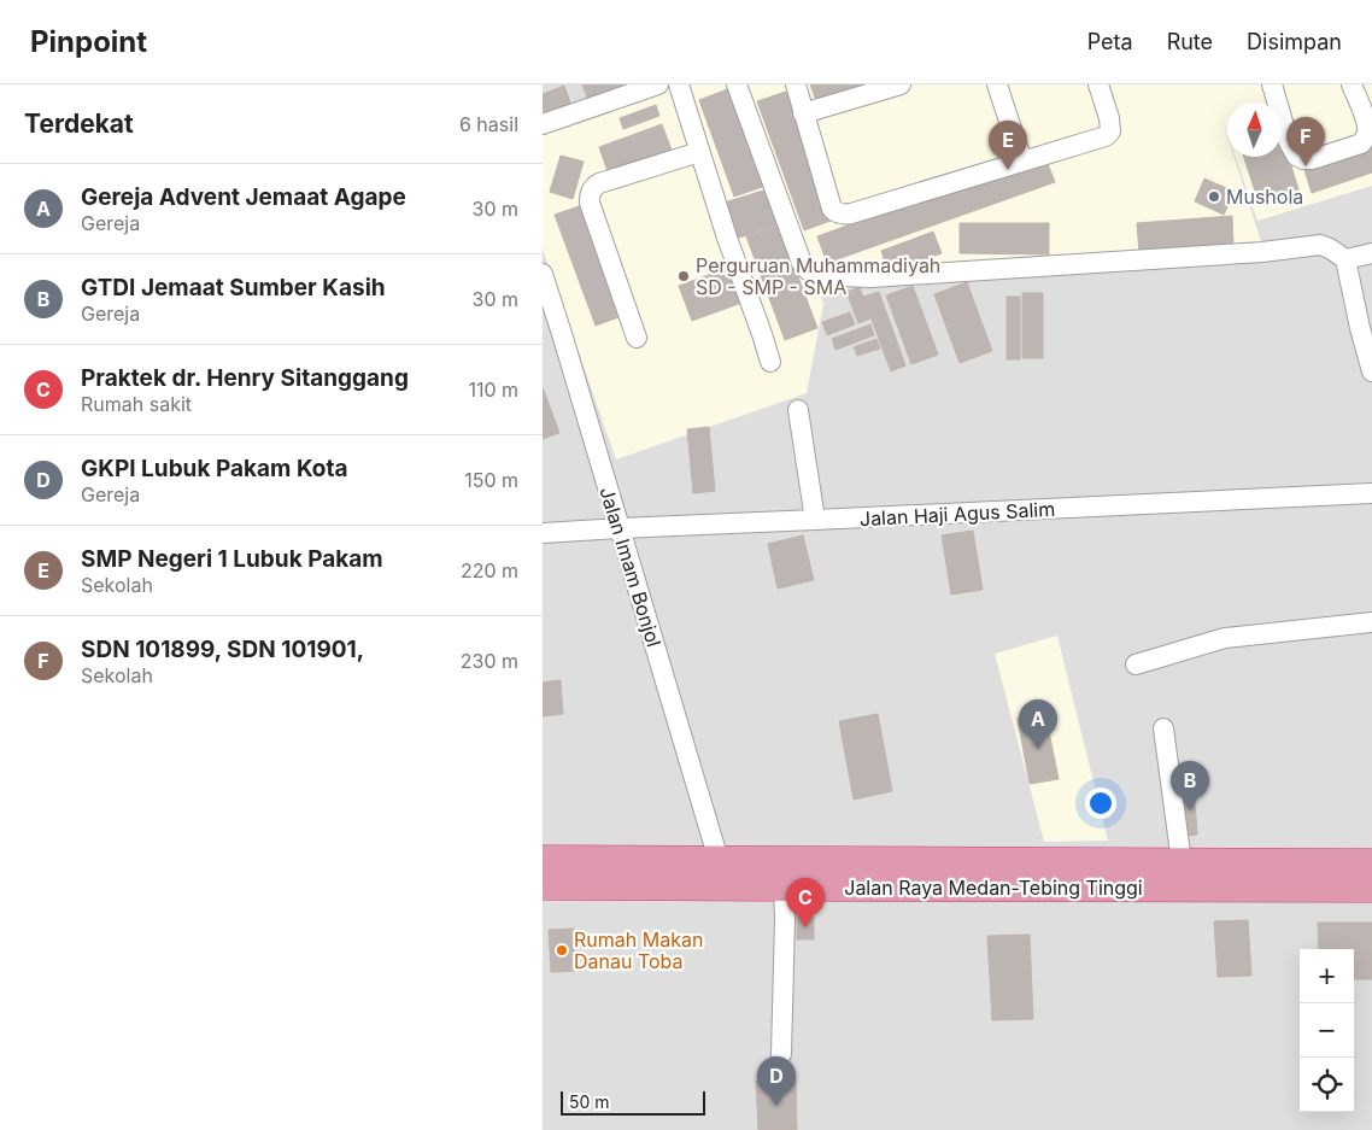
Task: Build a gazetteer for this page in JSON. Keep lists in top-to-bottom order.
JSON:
{
  "streets": {
    "highway": ["Jalan Raya Medan-Tebing Tinggi"],
    "street": ["Jalan Haji Agus Salim", "Jalan Imam Bonjol"]
  },
  "crossings": [
    ["Jalan Haji Agus Salim", "Jalan Imam Bonjol"],
    ["Jalan Imam Bonjol", "Jalan Raya Medan-Tebing Tinggi"]
  ],
  "places": ["Mushola", "Perguruan Muhammadiyah SD - SMP - SMA", "Rumah Makan Danau Toba"],
  "scale_bar": "50 m",
  "north": "top",
  "page": {
    "header": "Pinpoint",
    "nav": ["Peta", "Rute", "Disimpan"],
    "heading": ["Terdekat", "6 hasil"],
    "pins": [
      "F",
      "E",
      "A",
      "B",
      "C",
      "D"
    ],
    "list": [
      {
        "mark": "A",
        "name": "Gereja Advent Jemaat Agape",
        "note": "Gereja",
        "value": "30 m"
      },
      {
        "mark": "B",
        "name": "GTDI Jemaat Sumber Kasih",
        "note": "Gereja",
        "value": "30 m"
      },
      {
        "mark": "C",
        "name": "Praktek dr. Henry Sitanggang",
        "note": "Rumah sakit",
        "value": "110 m"
      },
      {
        "mark": "D",
        "name": "GKPI Lubuk Pakam Kota",
        "note": "Gereja",
        "value": "150 m"
      },
      {
        "mark": "E",
        "name": "SMP Negeri 1 Lubuk Pakam",
        "note": "Sekolah",
        "value": "220 m"
      },
      {
        "mark": "F",
        "name": "SDN 101899, SDN 101901,",
        "note": "Sekolah",
        "value": "230 m"
      }
    ],
    "map_buttons": ["+", "−"],
    "scale": "50 m"
  }
}
